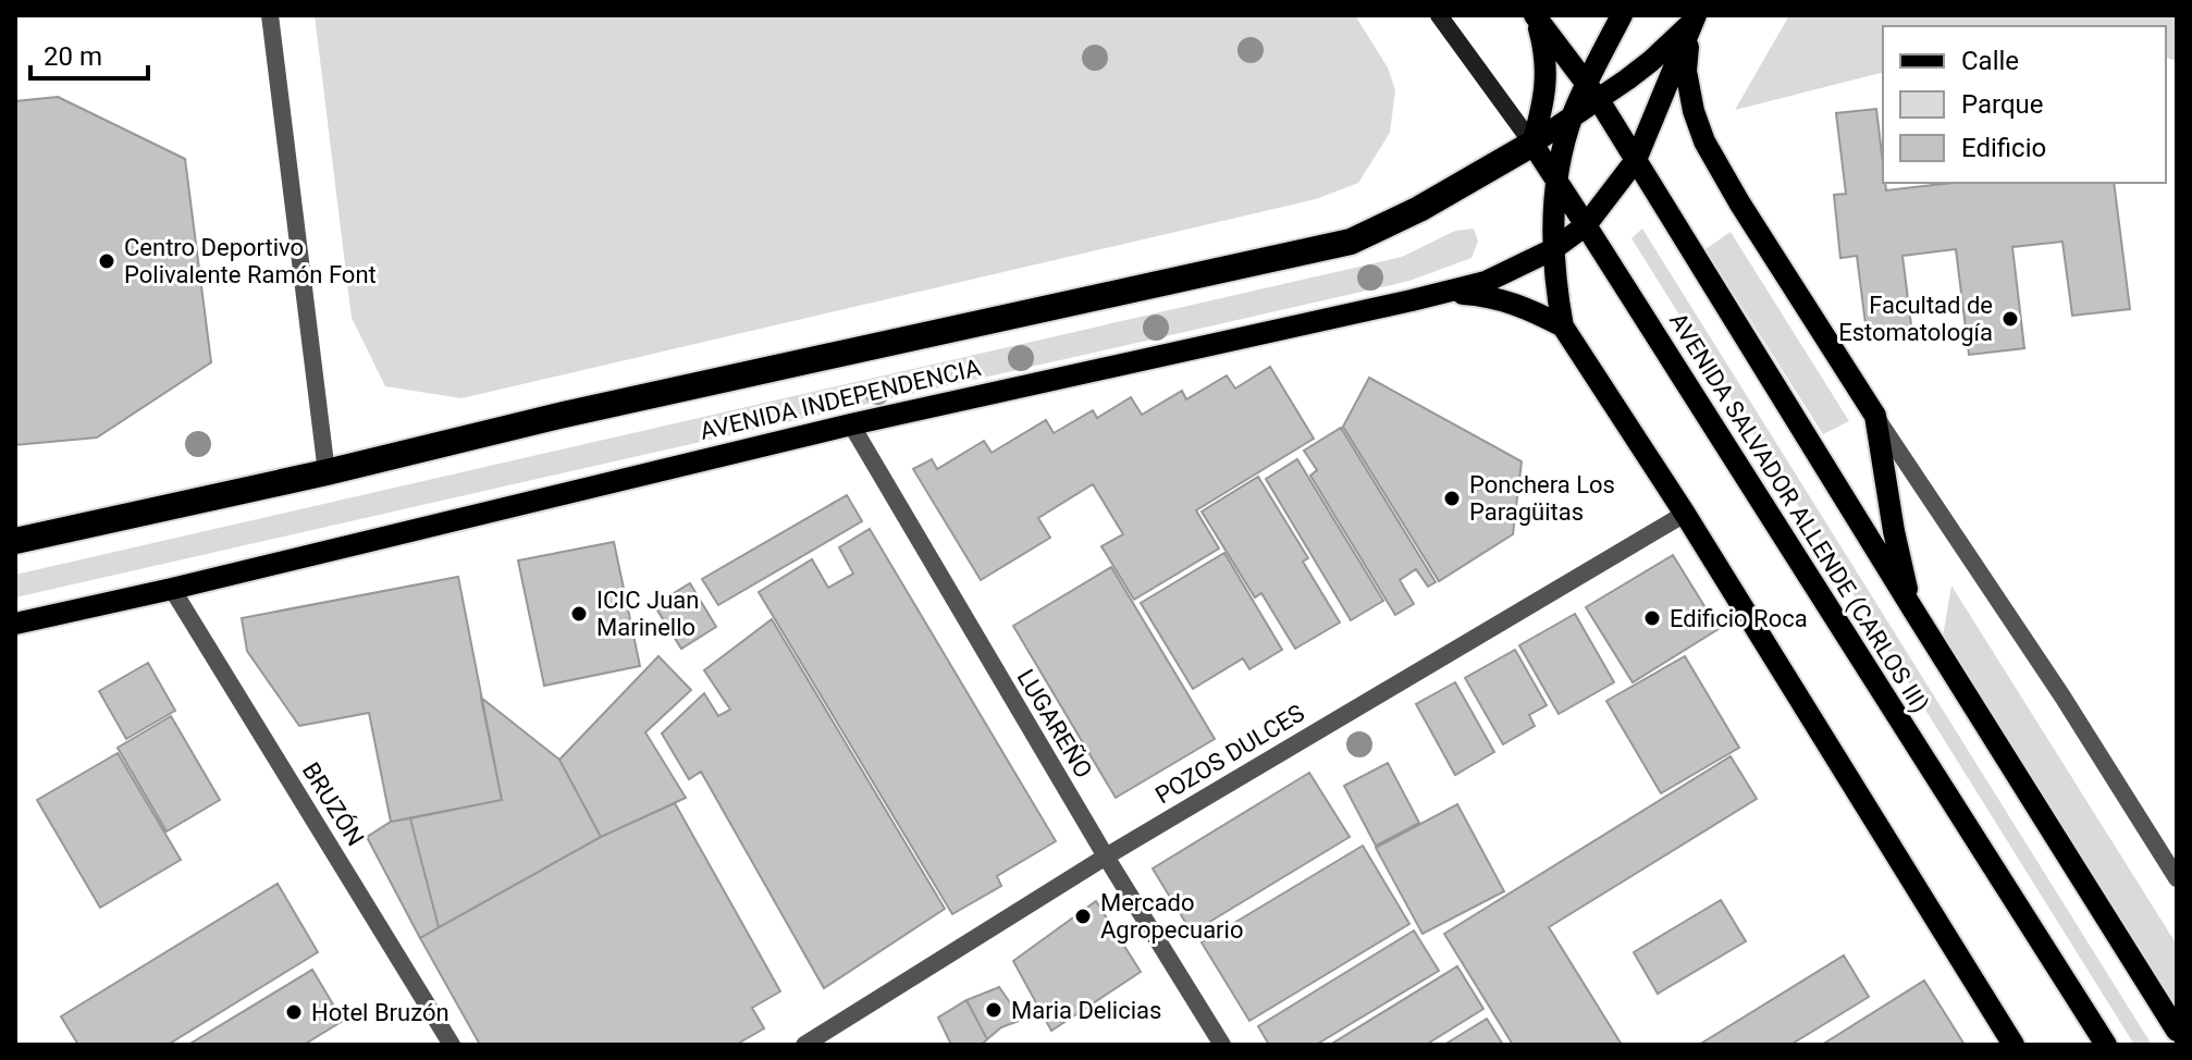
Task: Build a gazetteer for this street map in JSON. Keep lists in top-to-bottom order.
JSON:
{
  "streets": {
    "highway": ["AVENIDA INDEPENDENCIA"],
    "main road": ["AVENIDA SALVADOR ALLENDE (CARLOS III)"],
    "street": ["LUGAREÑO", "POZOS DULCES", "BRUZÓN"]
  },
  "crossings": [
    ["AVENIDA INDEPENDENCIA", "AVENIDA SALVADOR ALLENDE (CARLOS III)"],
    ["AVENIDA INDEPENDENCIA", "LUGAREÑO"],
    ["AVENIDA INDEPENDENCIA", "BRUZÓN"],
    ["LUGAREÑO", "POZOS DULCES"]
  ],
  "places": [
    "Centro Deportivo Polivalente Ramón Font",
    "Facultad de Estomatología",
    "Ponchera Los Paragüitas",
    "ICIC Juan Marinello",
    "Edificio Roca",
    "Mercado Agropecuario",
    "Maria Delicias",
    "Hotel Bruzón"
  ],
  "legend": ["Calle", "Parque", "Edificio"],
  "scale_bar": "20 m"
}
